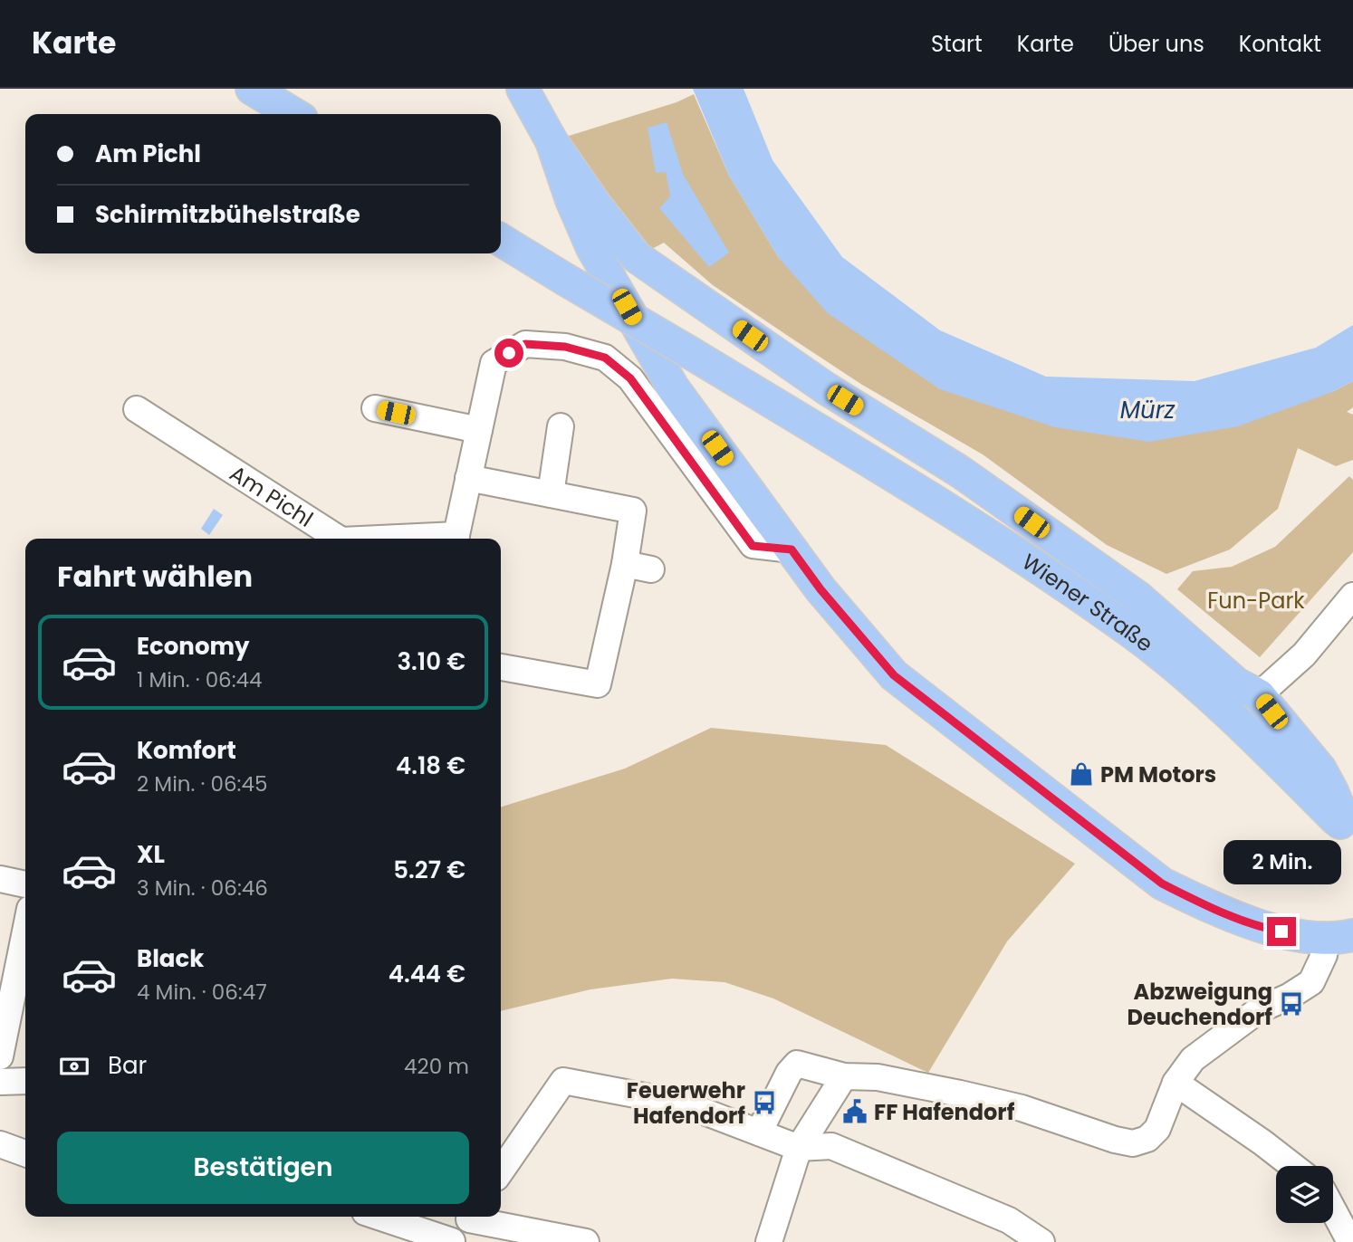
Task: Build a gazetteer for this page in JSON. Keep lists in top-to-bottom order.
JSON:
{
  "streets": {
    "main road": ["Wiener Straße"],
    "street": ["Am Pichl"]
  },
  "water": ["Mürz"],
  "parks": ["Fun-Park"],
  "places": {
    "shop": ["PM Motors"],
    "bus stop": ["Abzweigung Deuchendorf", "Feuerwehr Hafendorf"],
    "public building": ["FF Hafendorf"]
  },
  "page": {
    "header": "Karte",
    "nav": [
      "Start",
      "Karte",
      "Über uns",
      "Kontakt"
    ],
    "banner": ["Am Pichl", "Schirmitzbühelstraße"],
    "heading": "Fahrt wählen",
    "list": [
      {
        "name": "Economy",
        "note": "1 Min. · 06:44",
        "value": "3.10 €"
      },
      {
        "name": "Komfort",
        "note": "2 Min. · 06:45",
        "value": "4.18 €"
      },
      {
        "name": "XL",
        "note": "3 Min. · 06:46",
        "value": "5.27 €"
      },
      {
        "name": "Black",
        "note": "4 Min. · 06:47",
        "value": "4.44 €"
      }
    ],
    "bubble": "2 Min.",
    "pay": ["Bar", "420 m"],
    "buttons": "Bestätigen"
  }
}
